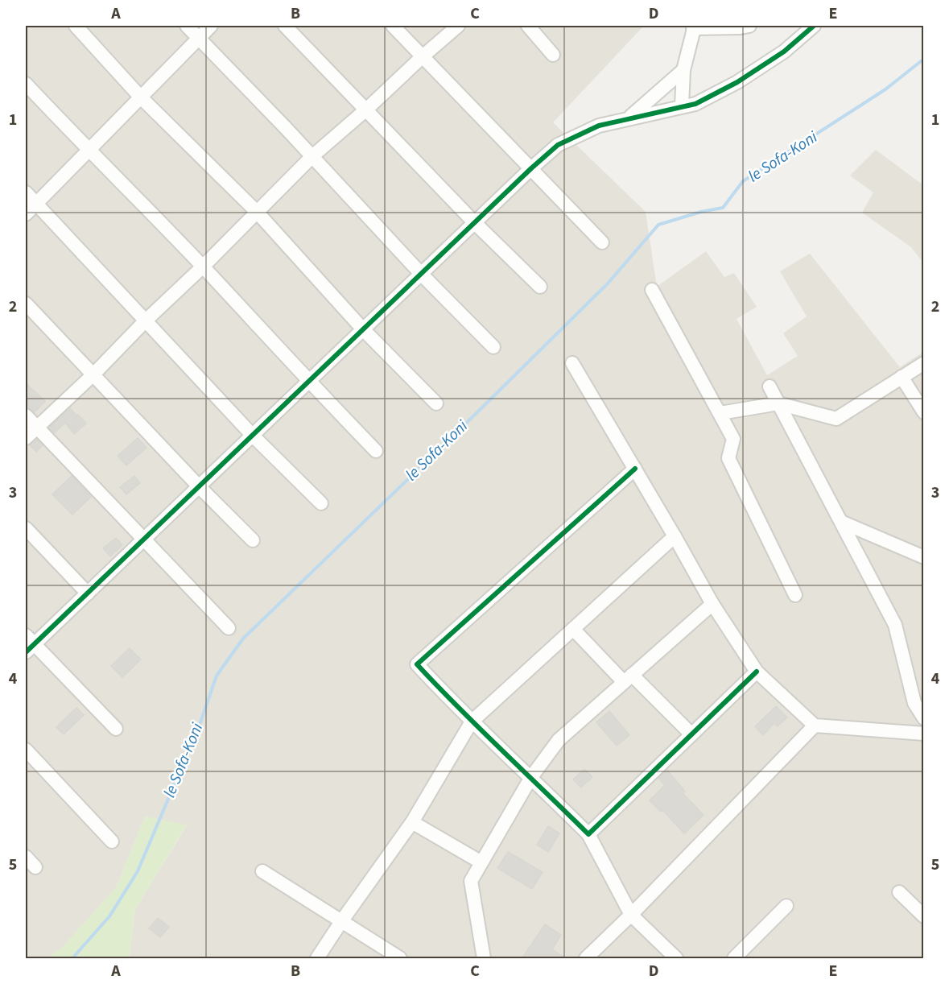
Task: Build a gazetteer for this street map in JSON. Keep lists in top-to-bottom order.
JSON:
{
  "water": ["le Sofa-Koni"],
  "grid": {
    "columns": [
      "A",
      "B",
      "C",
      "D",
      "E"
    ],
    "rows": [
      "1",
      "2",
      "3",
      "4",
      "5"
    ]
  }
}
